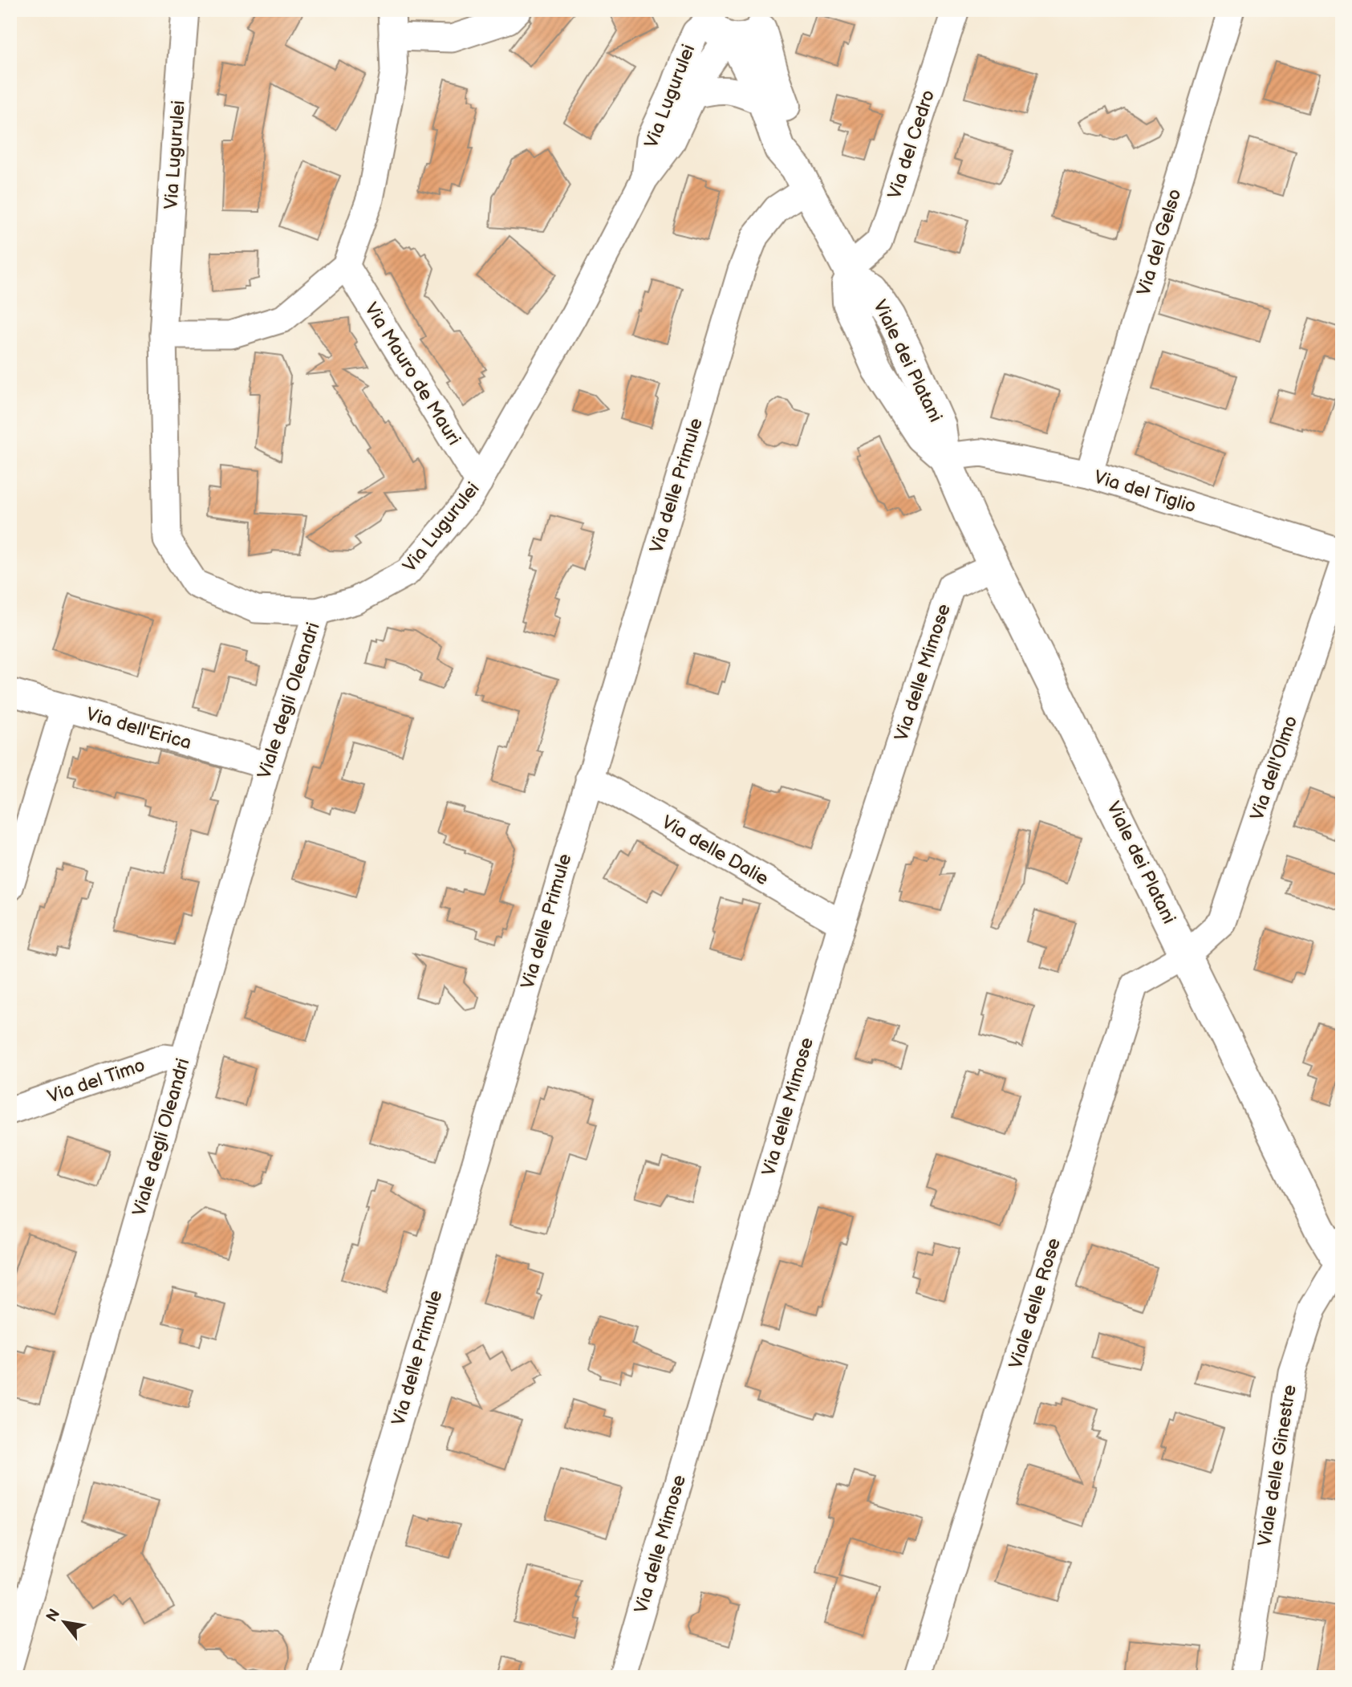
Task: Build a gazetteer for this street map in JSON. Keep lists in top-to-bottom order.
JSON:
{
  "streets": {
    "main road": ["Viale dei Platani"],
    "street": [
      "Via Lugurulei",
      "Via del Cedro",
      "Via del Gelso",
      "Via Mauro de Mauri",
      "Via delle Primule",
      "Via del Tiglio",
      "Via delle Mimose",
      "Viale degli Oleandri",
      "Via dell'Erica",
      "Via dell'Olmo",
      "Via delle Dalie",
      "Via del Timo",
      "Viale delle Rose",
      "Viale delle Ginestre"
    ]
  },
  "crossings": [
    ["Via Lugurulei", "Via Mauro de Mauri"],
    ["Via Lugurulei", "Viale degli Oleandri"],
    ["Via del Cedro", "Viale dei Platani"],
    ["Via del Gelso", "Via del Tiglio"],
    ["Viale dei Platani", "Via del Tiglio"],
    ["Viale dei Platani", "Via delle Mimose"],
    ["Viale dei Platani", "Via dell'Olmo"],
    ["Viale dei Platani", "Viale delle Rose"],
    ["Viale dei Platani", "Viale delle Ginestre"],
    ["Via delle Primule", "Via delle Dalie"],
    ["Via delle Mimose", "Via delle Dalie"],
    ["Viale degli Oleandri", "Via dell'Erica"],
    ["Viale degli Oleandri", "Via del Timo"],
    ["Via dell'Olmo", "Viale delle Rose"]
  ],
  "north": "top left"
}
